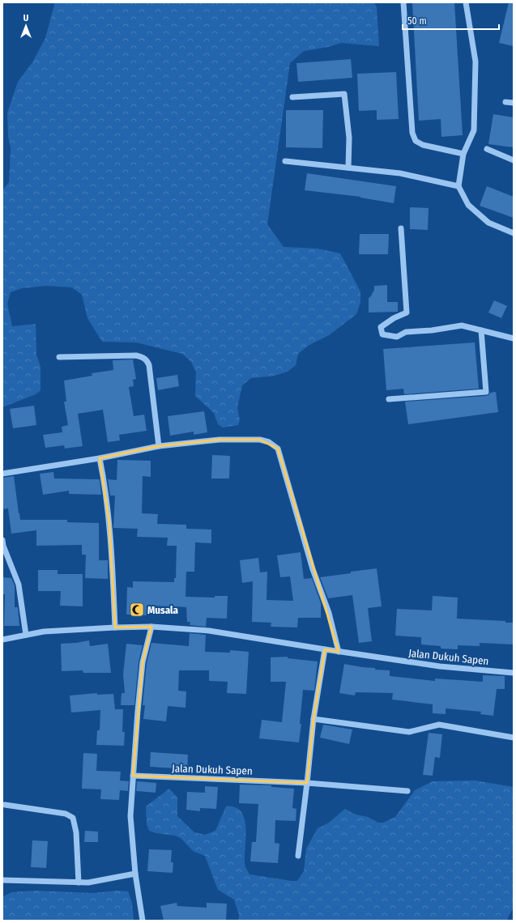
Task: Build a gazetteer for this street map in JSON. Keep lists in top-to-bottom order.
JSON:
{
  "streets": {
    "street": ["Jalan Dukuh Sapen"]
  },
  "places": {
    "mosque": ["Musala"]
  },
  "scale_bar": "50 m",
  "north": "top"
}
